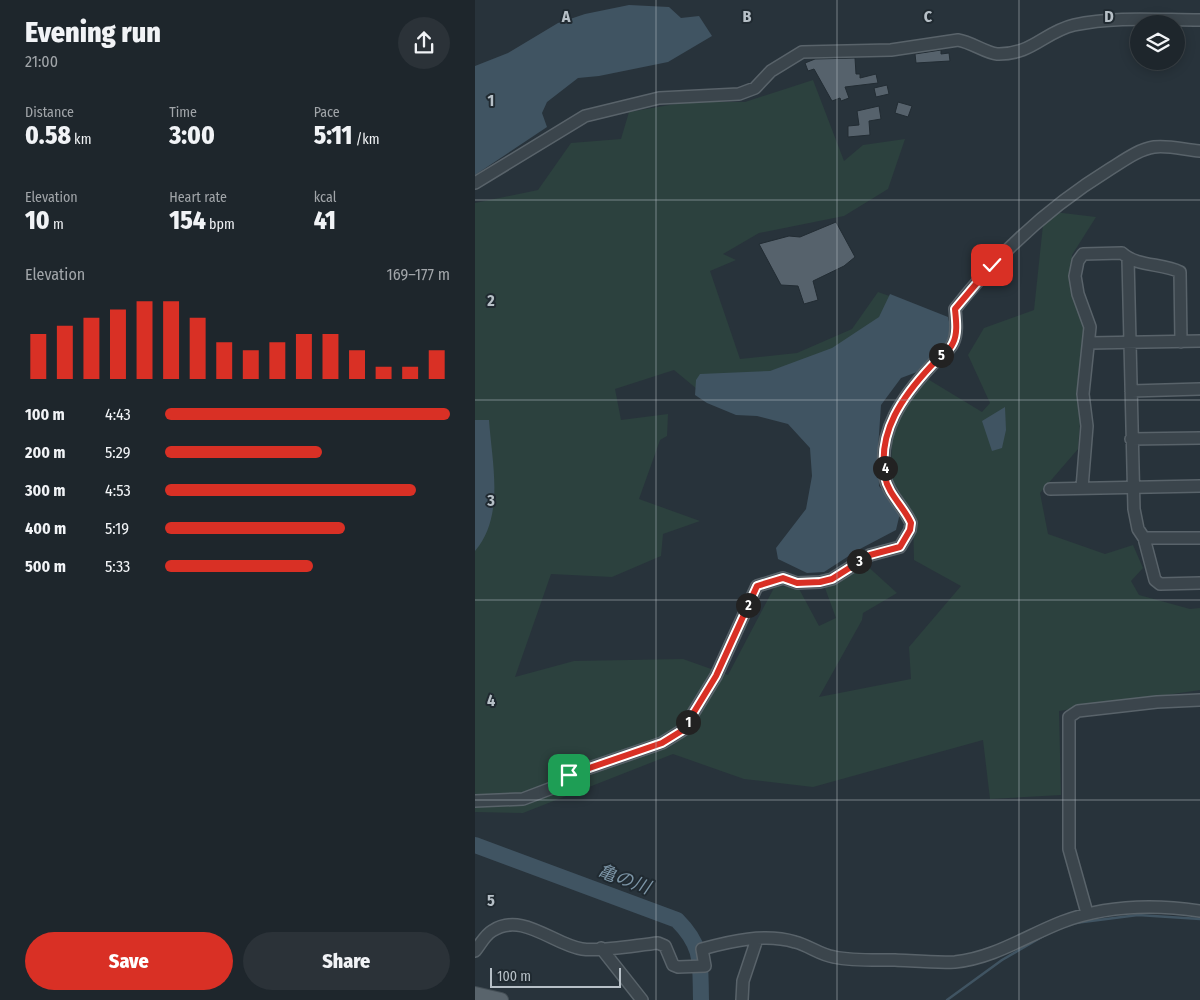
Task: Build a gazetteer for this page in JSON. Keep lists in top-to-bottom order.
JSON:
{
  "water": ["亀の川"],
  "scale_bar": "100 m",
  "page": {
    "heading": ["Evening run", "21:00"],
    "stats": [
      ["Distance", "0.58 km"],
      ["Time", "3:00"],
      ["Pace", "5:11 /km"],
      ["Elevation", "10 m"],
      ["Heart rate", "154 bpm"],
      ["kcal", "41"]
    ],
    "chart": ["Elevation", "169–177 m"],
    "pins": [
      "5",
      "4",
      "3",
      "2",
      "1"
    ],
    "list": [
      {
        "name": "100 m",
        "note": "4:43"
      },
      {
        "name": "200 m",
        "note": "5:29"
      },
      {
        "name": "300 m",
        "note": "4:53"
      },
      {
        "name": "400 m",
        "note": "5:19"
      },
      {
        "name": "500 m",
        "note": "5:33"
      }
    ],
    "buttons": ["Save", "Share"],
    "scale": "100 m"
  },
  "grid": {
    "columns": [
      "A",
      "B",
      "C",
      "D"
    ],
    "rows": [
      "1",
      "2",
      "3",
      "4",
      "5"
    ]
  }
}
